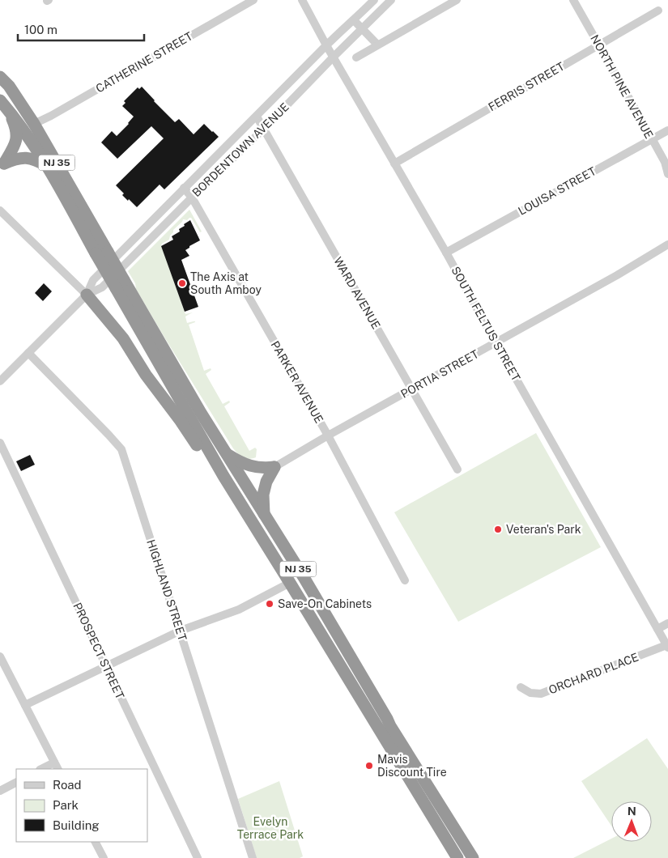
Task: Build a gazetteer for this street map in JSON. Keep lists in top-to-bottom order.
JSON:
{
  "streets": {
    "highway": ["NJ 35"],
    "street": [
      "CATHERINE STREET",
      "FERRIS STREET",
      "NORTH PINE AVENUE",
      "BORDENTOWN AVENUE",
      "LOUISA STREET",
      "WARD AVENUE",
      "SOUTH FELTUS STREET",
      "PORTIA STREET",
      "PARKER AVENUE",
      "HIGHLAND STREET",
      "PROSPECT STREET",
      "ORCHARD PLACE"
    ]
  },
  "crossings": [
    ["CATHERINE STREET", "NJ 35"],
    ["FERRIS STREET", "NORTH PINE AVENUE"],
    ["FERRIS STREET", "SOUTH FELTUS STREET"],
    ["NORTH PINE AVENUE", "LOUISA STREET"],
    ["BORDENTOWN AVENUE", "WARD AVENUE"],
    ["BORDENTOWN AVENUE", "SOUTH FELTUS STREET"],
    ["BORDENTOWN AVENUE", "PARKER AVENUE"],
    ["BORDENTOWN AVENUE", "HIGHLAND STREET"],
    ["LOUISA STREET", "SOUTH FELTUS STREET"],
    ["WARD AVENUE", "PORTIA STREET"],
    ["SOUTH FELTUS STREET", "PORTIA STREET"],
    ["SOUTH FELTUS STREET", "ORCHARD PLACE"],
    ["PORTIA STREET", "PARKER AVENUE"]
  ],
  "parks": ["Evelyn Terrace Park"],
  "places": [
    "The Axis at South Amboy",
    "Veteran's Park",
    "Save-On Cabinets",
    "Mavis Discount Tire"
  ],
  "legend": ["Road", "Park", "Building"],
  "scale_bar": "100 m",
  "north": "top"
}
